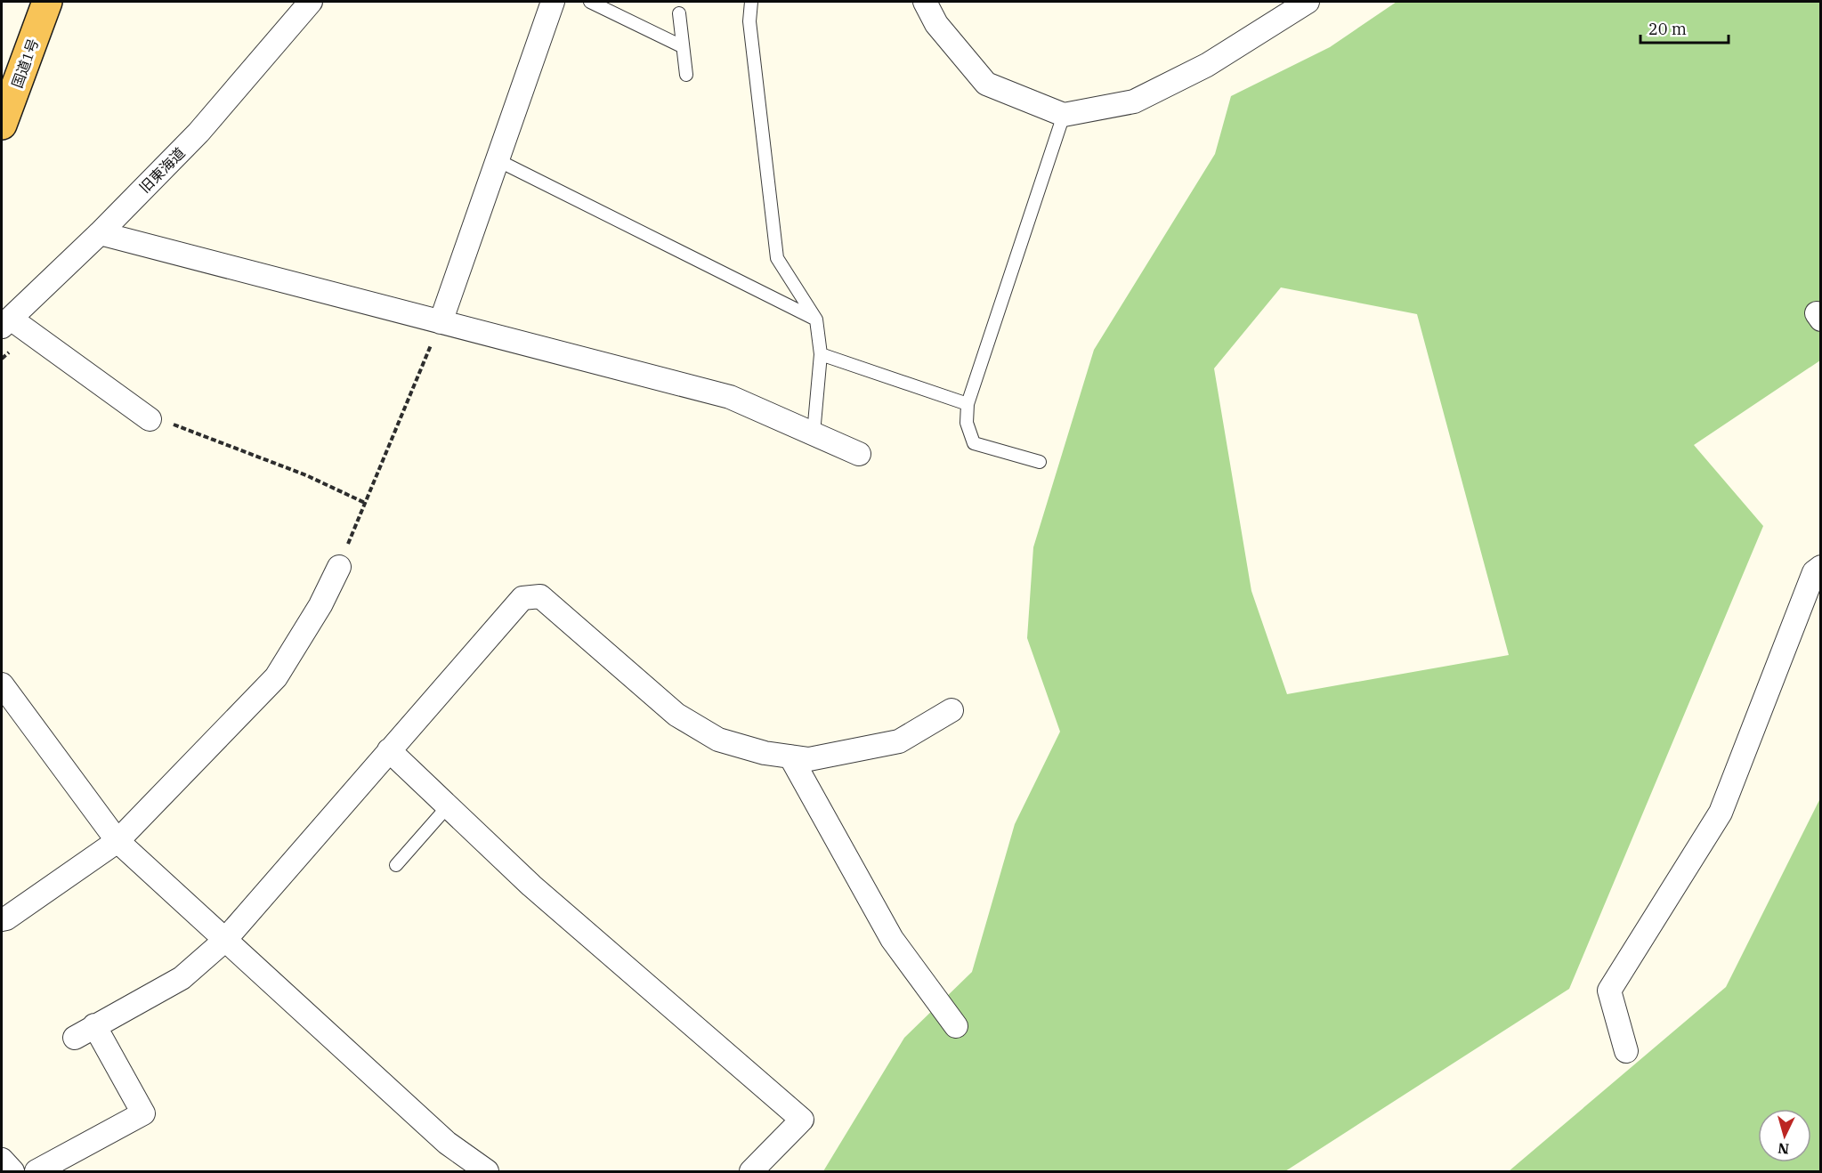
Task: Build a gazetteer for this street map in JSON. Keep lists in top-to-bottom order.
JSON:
{
  "streets": {
    "highway": ["国道1号"],
    "street": ["旧東海道"]
  },
  "scale_bar": "20 m",
  "north": "bottom"
}
